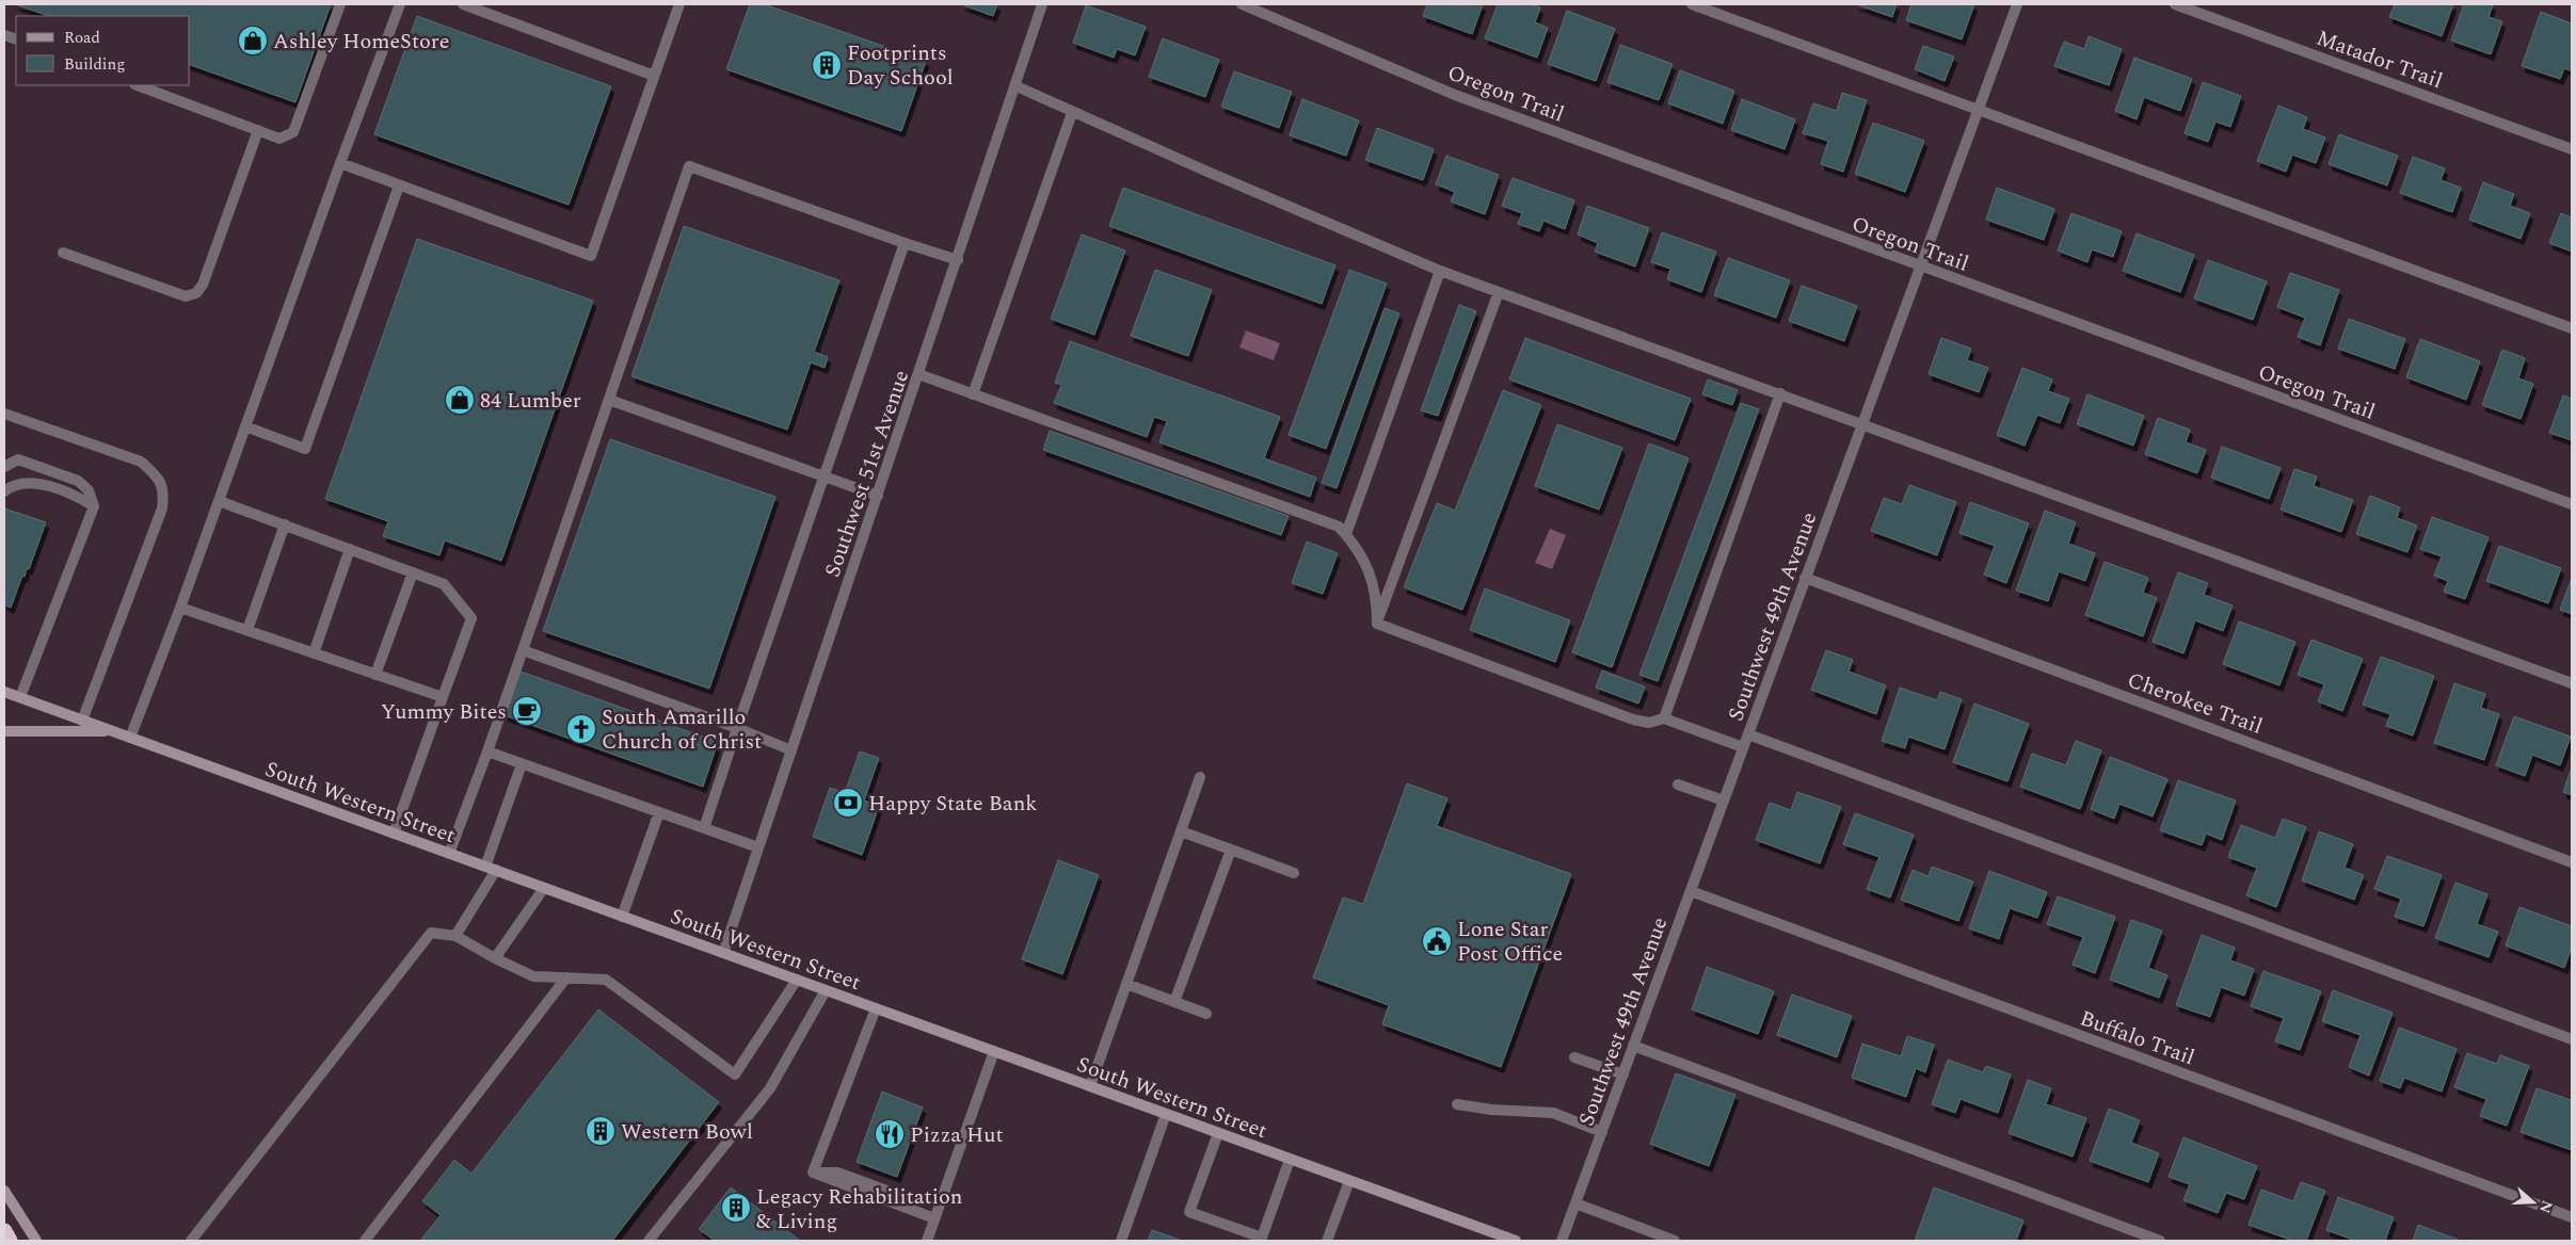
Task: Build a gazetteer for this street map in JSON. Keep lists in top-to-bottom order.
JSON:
{
  "streets": {
    "main road": ["South Western Street"],
    "street": [
      "Matador Trail",
      "Oregon Trail",
      "Southwest 51st Avenue",
      "Southwest 49th Avenue",
      "Cherokee Trail",
      "Buffalo Trail"
    ]
  },
  "crossings": [
    ["Oregon Trail", "Southwest 49th Avenue"],
    ["Southwest 51st Avenue", "South Western Street"],
    ["Southwest 49th Avenue", "Cherokee Trail"],
    ["Southwest 49th Avenue", "Buffalo Trail"]
  ],
  "places": {
    "shop": ["Ashley HomeStore", "84 Lumber"],
    "building": ["Footprints Day School", "Western Bowl", "Legacy Rehabilitation & Living"],
    "cafe": ["Yummy Bites"],
    "church": ["South Amarillo Church of Christ"],
    "bank": ["Happy State Bank"],
    "public building": ["Lone Star Post Office"],
    "restaurant": ["Pizza Hut"]
  },
  "legend": ["Road", "Building"],
  "north": "right"
}
